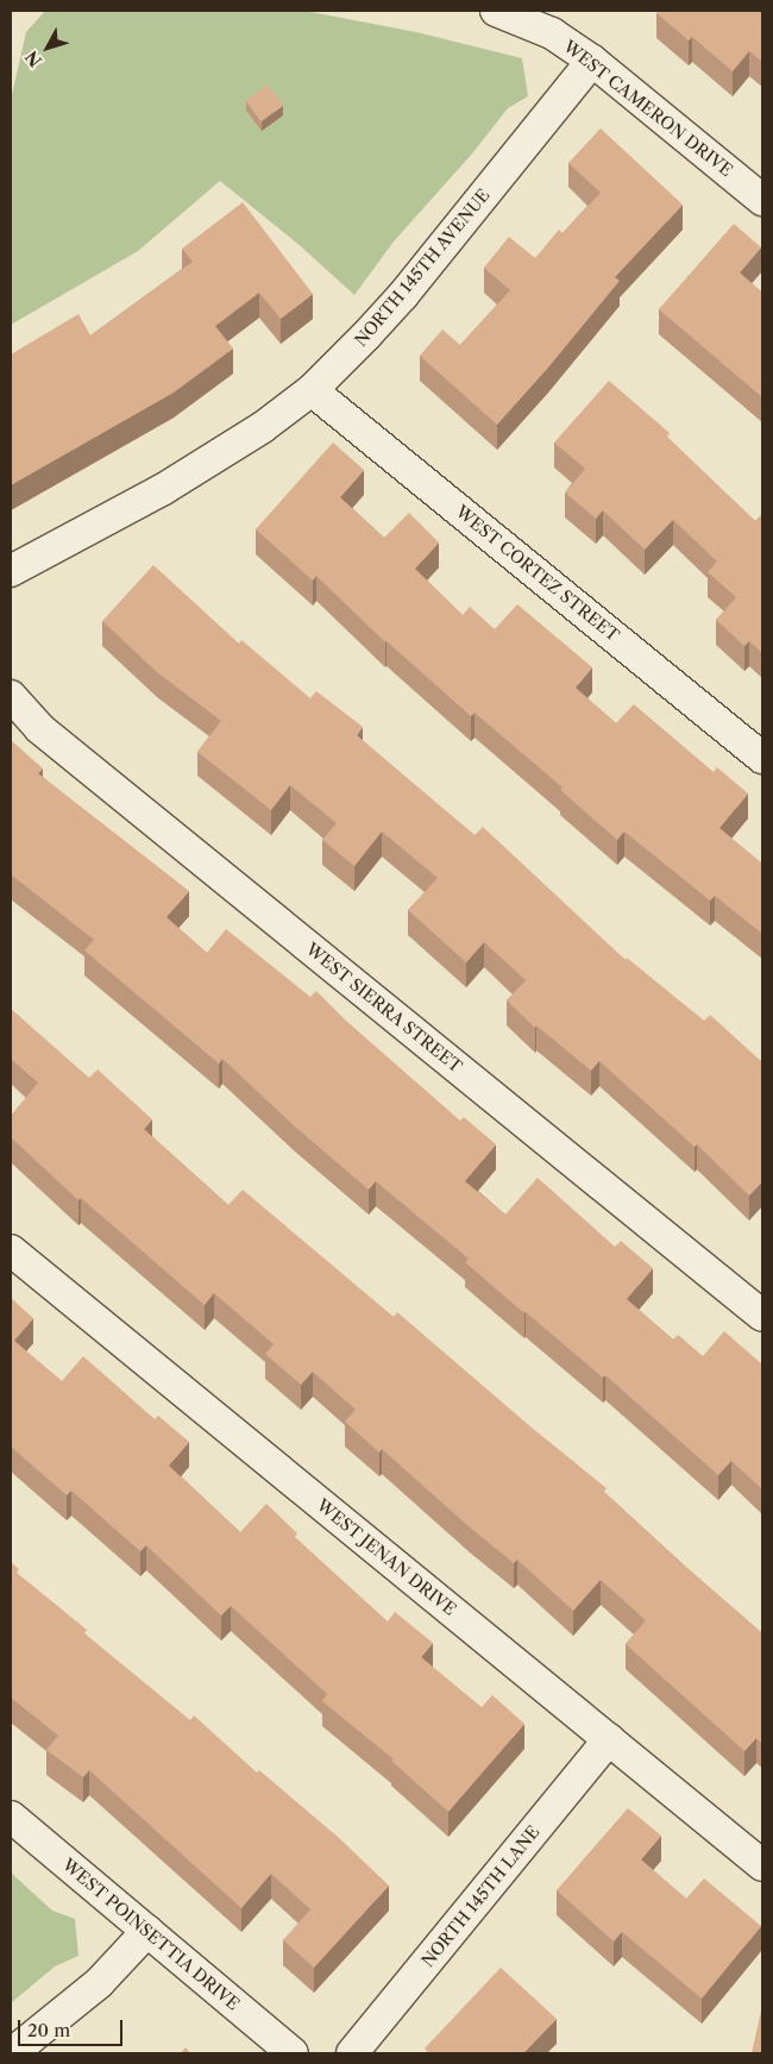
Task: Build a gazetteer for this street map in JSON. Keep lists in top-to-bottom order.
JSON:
{
  "streets": {
    "street": [
      "WEST CAMERON DRIVE",
      "NORTH 145TH AVENUE",
      "WEST CORTEZ STREET",
      "WEST SIERRA STREET",
      "WEST JENAN DRIVE",
      "NORTH 145TH LANE",
      "WEST POINSETTIA DRIVE"
    ]
  },
  "crossings": [
    ["WEST CAMERON DRIVE", "NORTH 145TH AVENUE"],
    ["NORTH 145TH AVENUE", "WEST CORTEZ STREET"],
    ["WEST JENAN DRIVE", "NORTH 145TH LANE"]
  ],
  "scale_bar": "20 m",
  "north": "bottom left"
}
